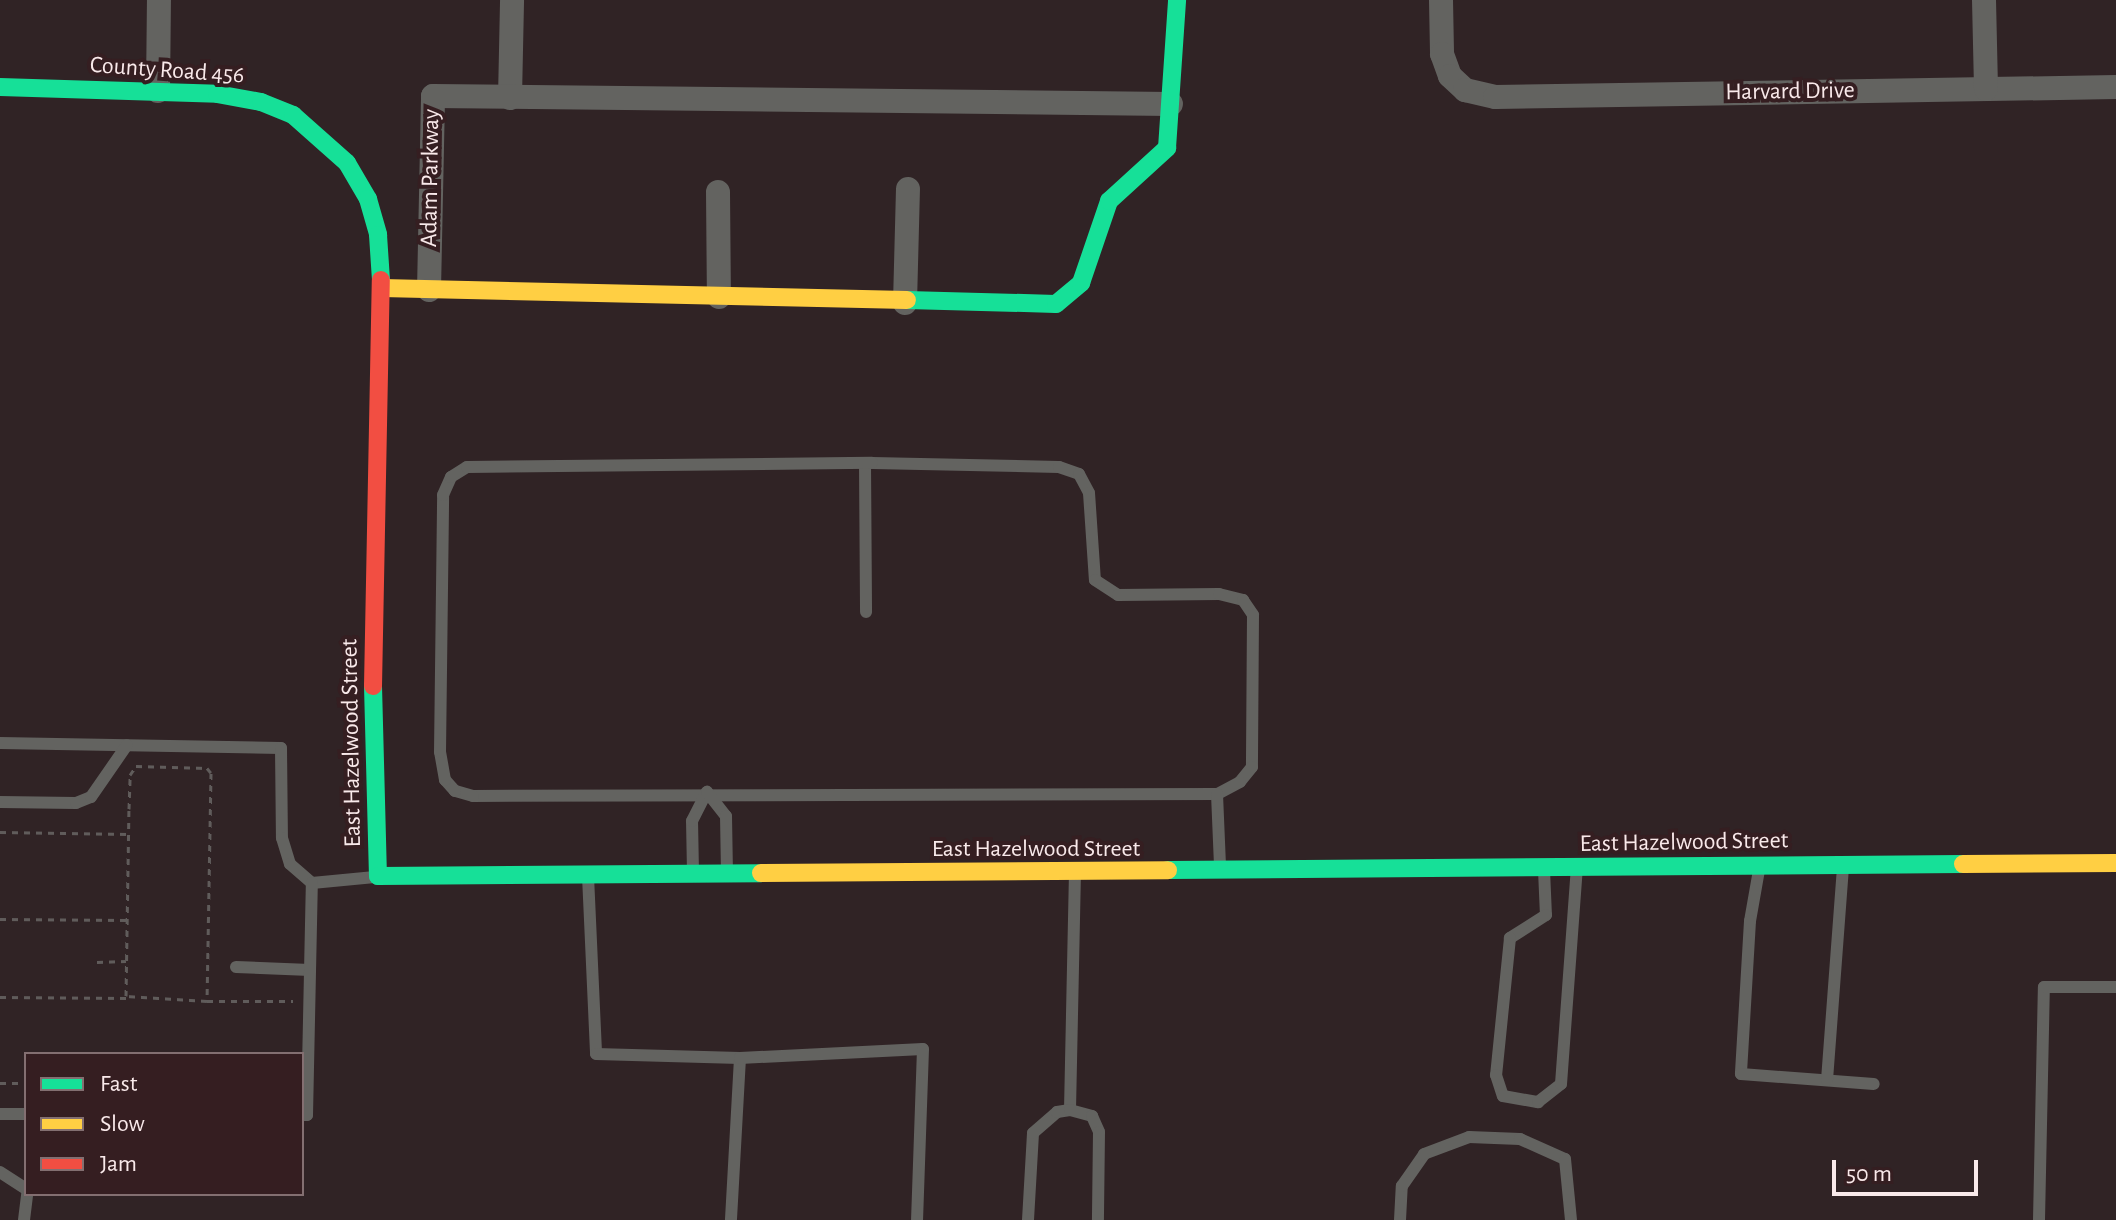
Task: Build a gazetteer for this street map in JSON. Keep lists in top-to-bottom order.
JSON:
{
  "streets": {
    "street": [
      "County Road 456",
      "Harvard Drive",
      "Adam Parkway",
      "East Hazelwood Street"
    ]
  },
  "crossings": [
    ["County Road 456", "East Hazelwood Street"]
  ],
  "legend": ["Fast", "Slow", "Jam"],
  "scale_bar": "50 m"
}
